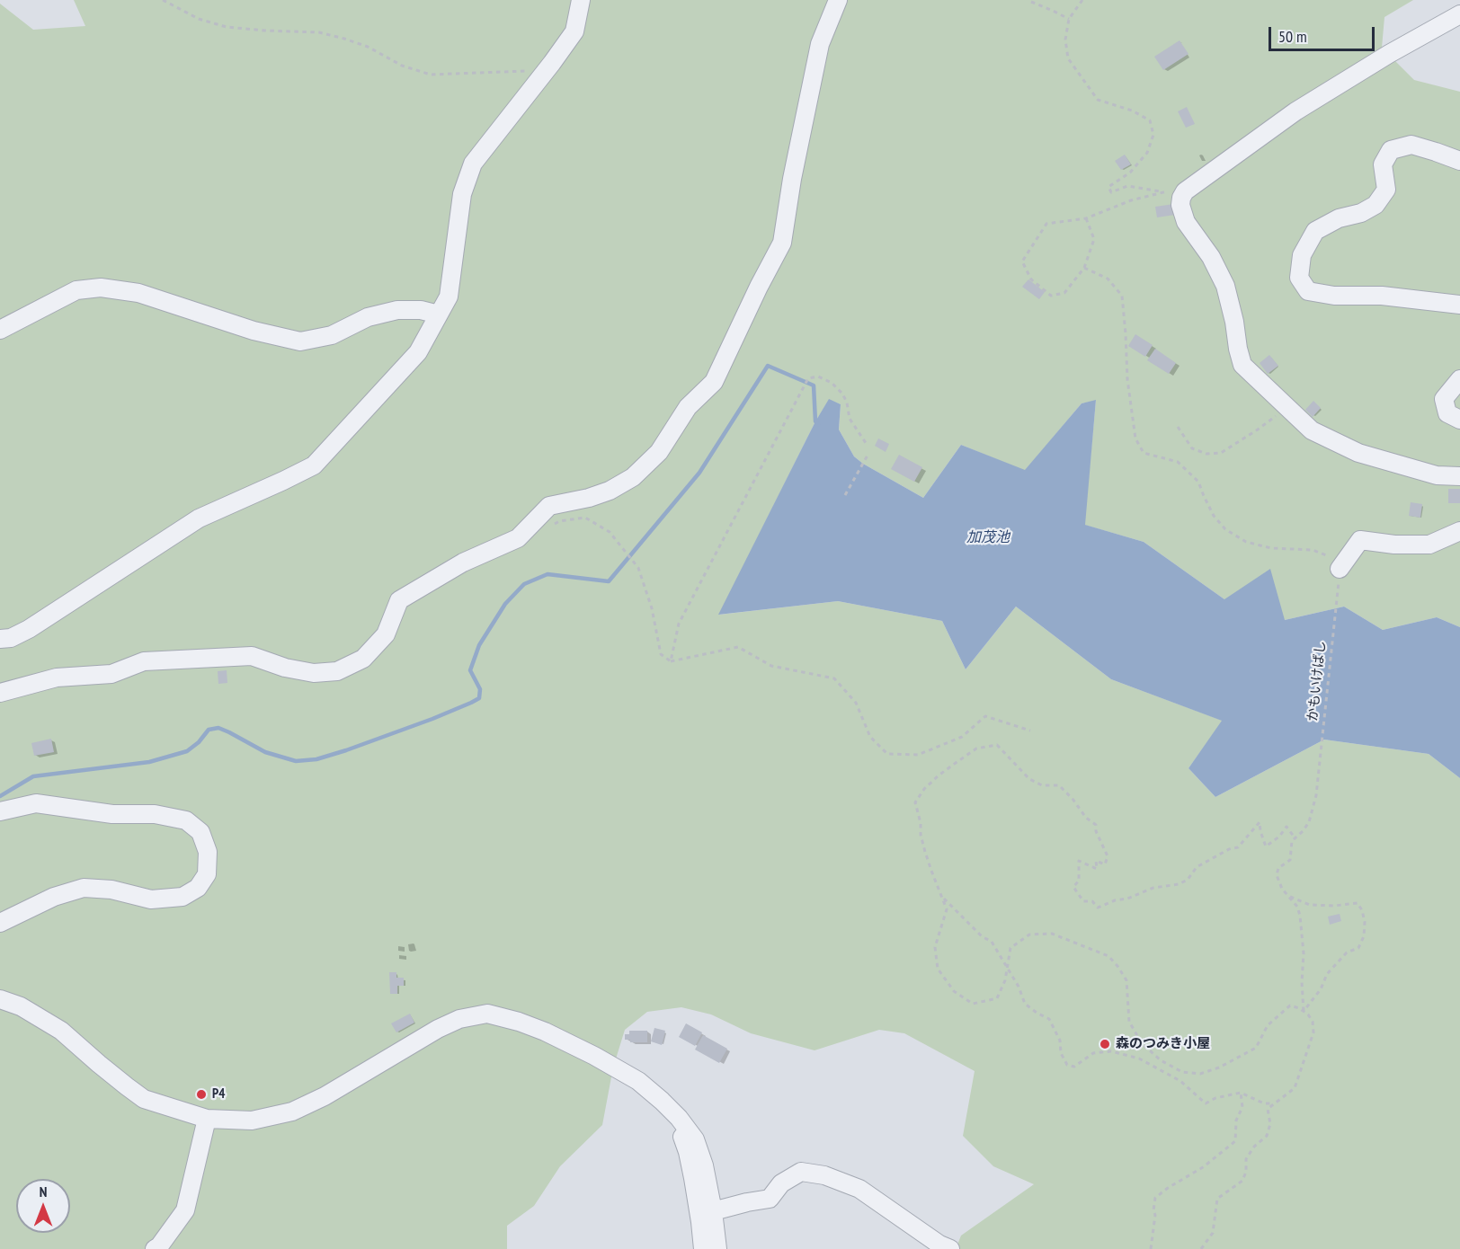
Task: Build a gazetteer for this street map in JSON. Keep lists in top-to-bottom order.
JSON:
{
  "streets": {
    "path": ["かもいけばし"]
  },
  "water": ["加茂池"],
  "places": ["森のつみき小屋", "P4"],
  "scale_bar": "50 m",
  "north": "top"
}
